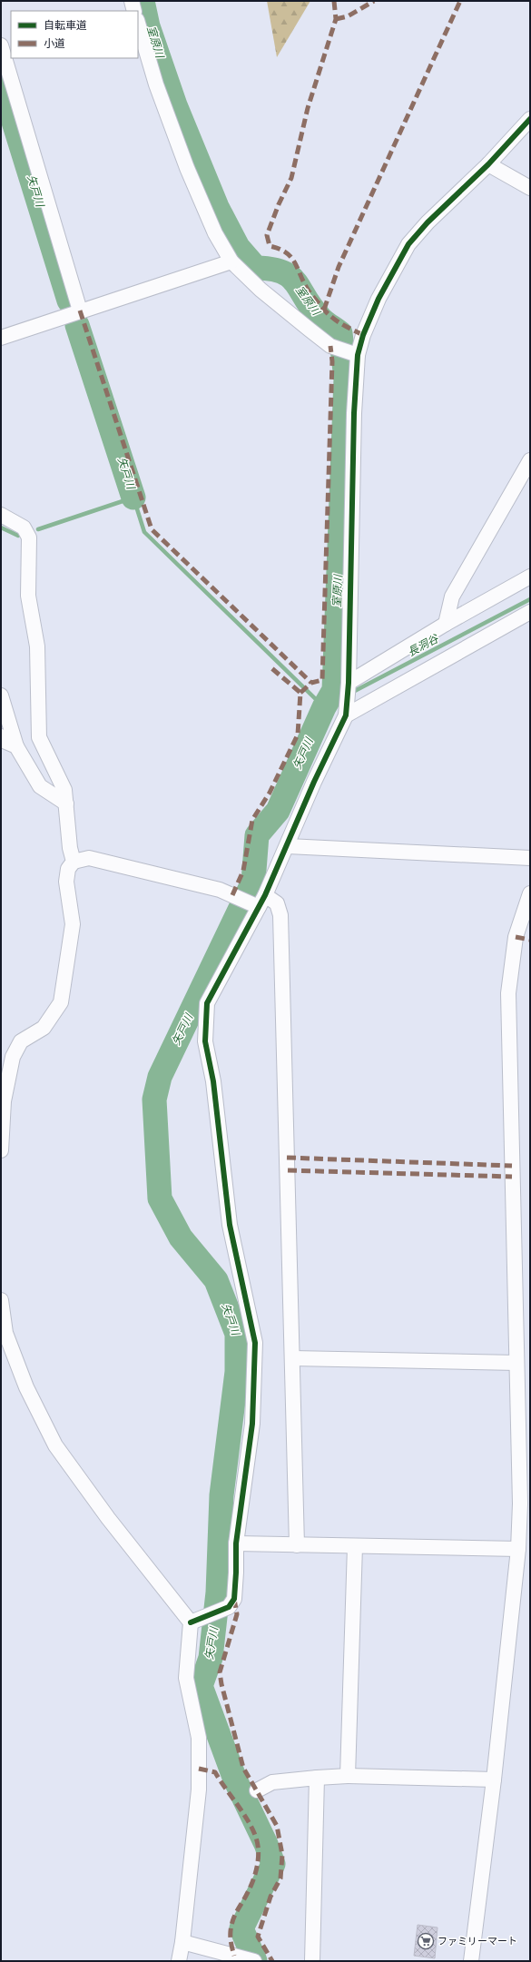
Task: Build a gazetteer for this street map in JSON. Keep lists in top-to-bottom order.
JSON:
{
  "water": ["室原川", "矢戸川", "長洞谷"],
  "places": {
    "supermarket": ["ファミリーマート"]
  },
  "legend": ["自転車道", "小道"]
}
